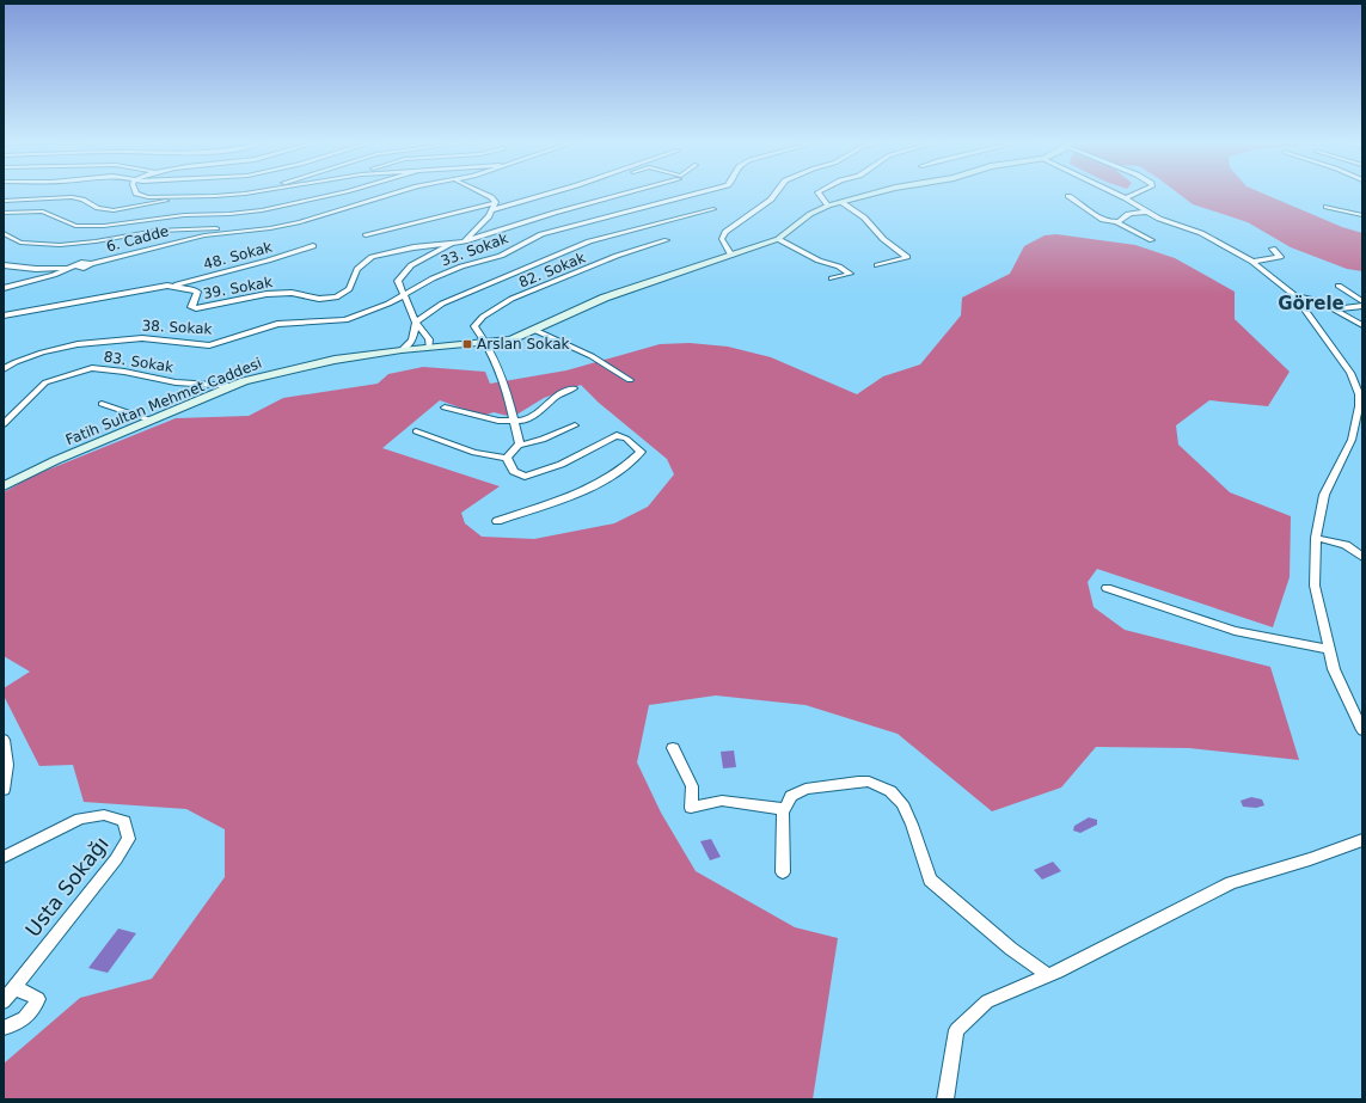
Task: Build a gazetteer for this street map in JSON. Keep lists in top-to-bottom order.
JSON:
{
  "streets": {
    "main road": ["Fatih Sultan Mehmet Caddesi"],
    "street": [
      "6. Cadde",
      "33. Sokak",
      "48. Sokak",
      "82. Sokak",
      "39. Sokak",
      "38. Sokak",
      "83. Sokak",
      "Usta Sokağı"
    ]
  },
  "crossings": [
    ["33. Sokak", "38. Sokak"],
    ["48. Sokak", "39. Sokak"],
    ["82. Sokak", "Fatih Sultan Mehmet Caddesi"],
    ["83. Sokak", "Fatih Sultan Mehmet Caddesi"]
  ],
  "districts": ["Görele"],
  "places": {
    "transit": ["Arslan Sokak"]
  }
}
